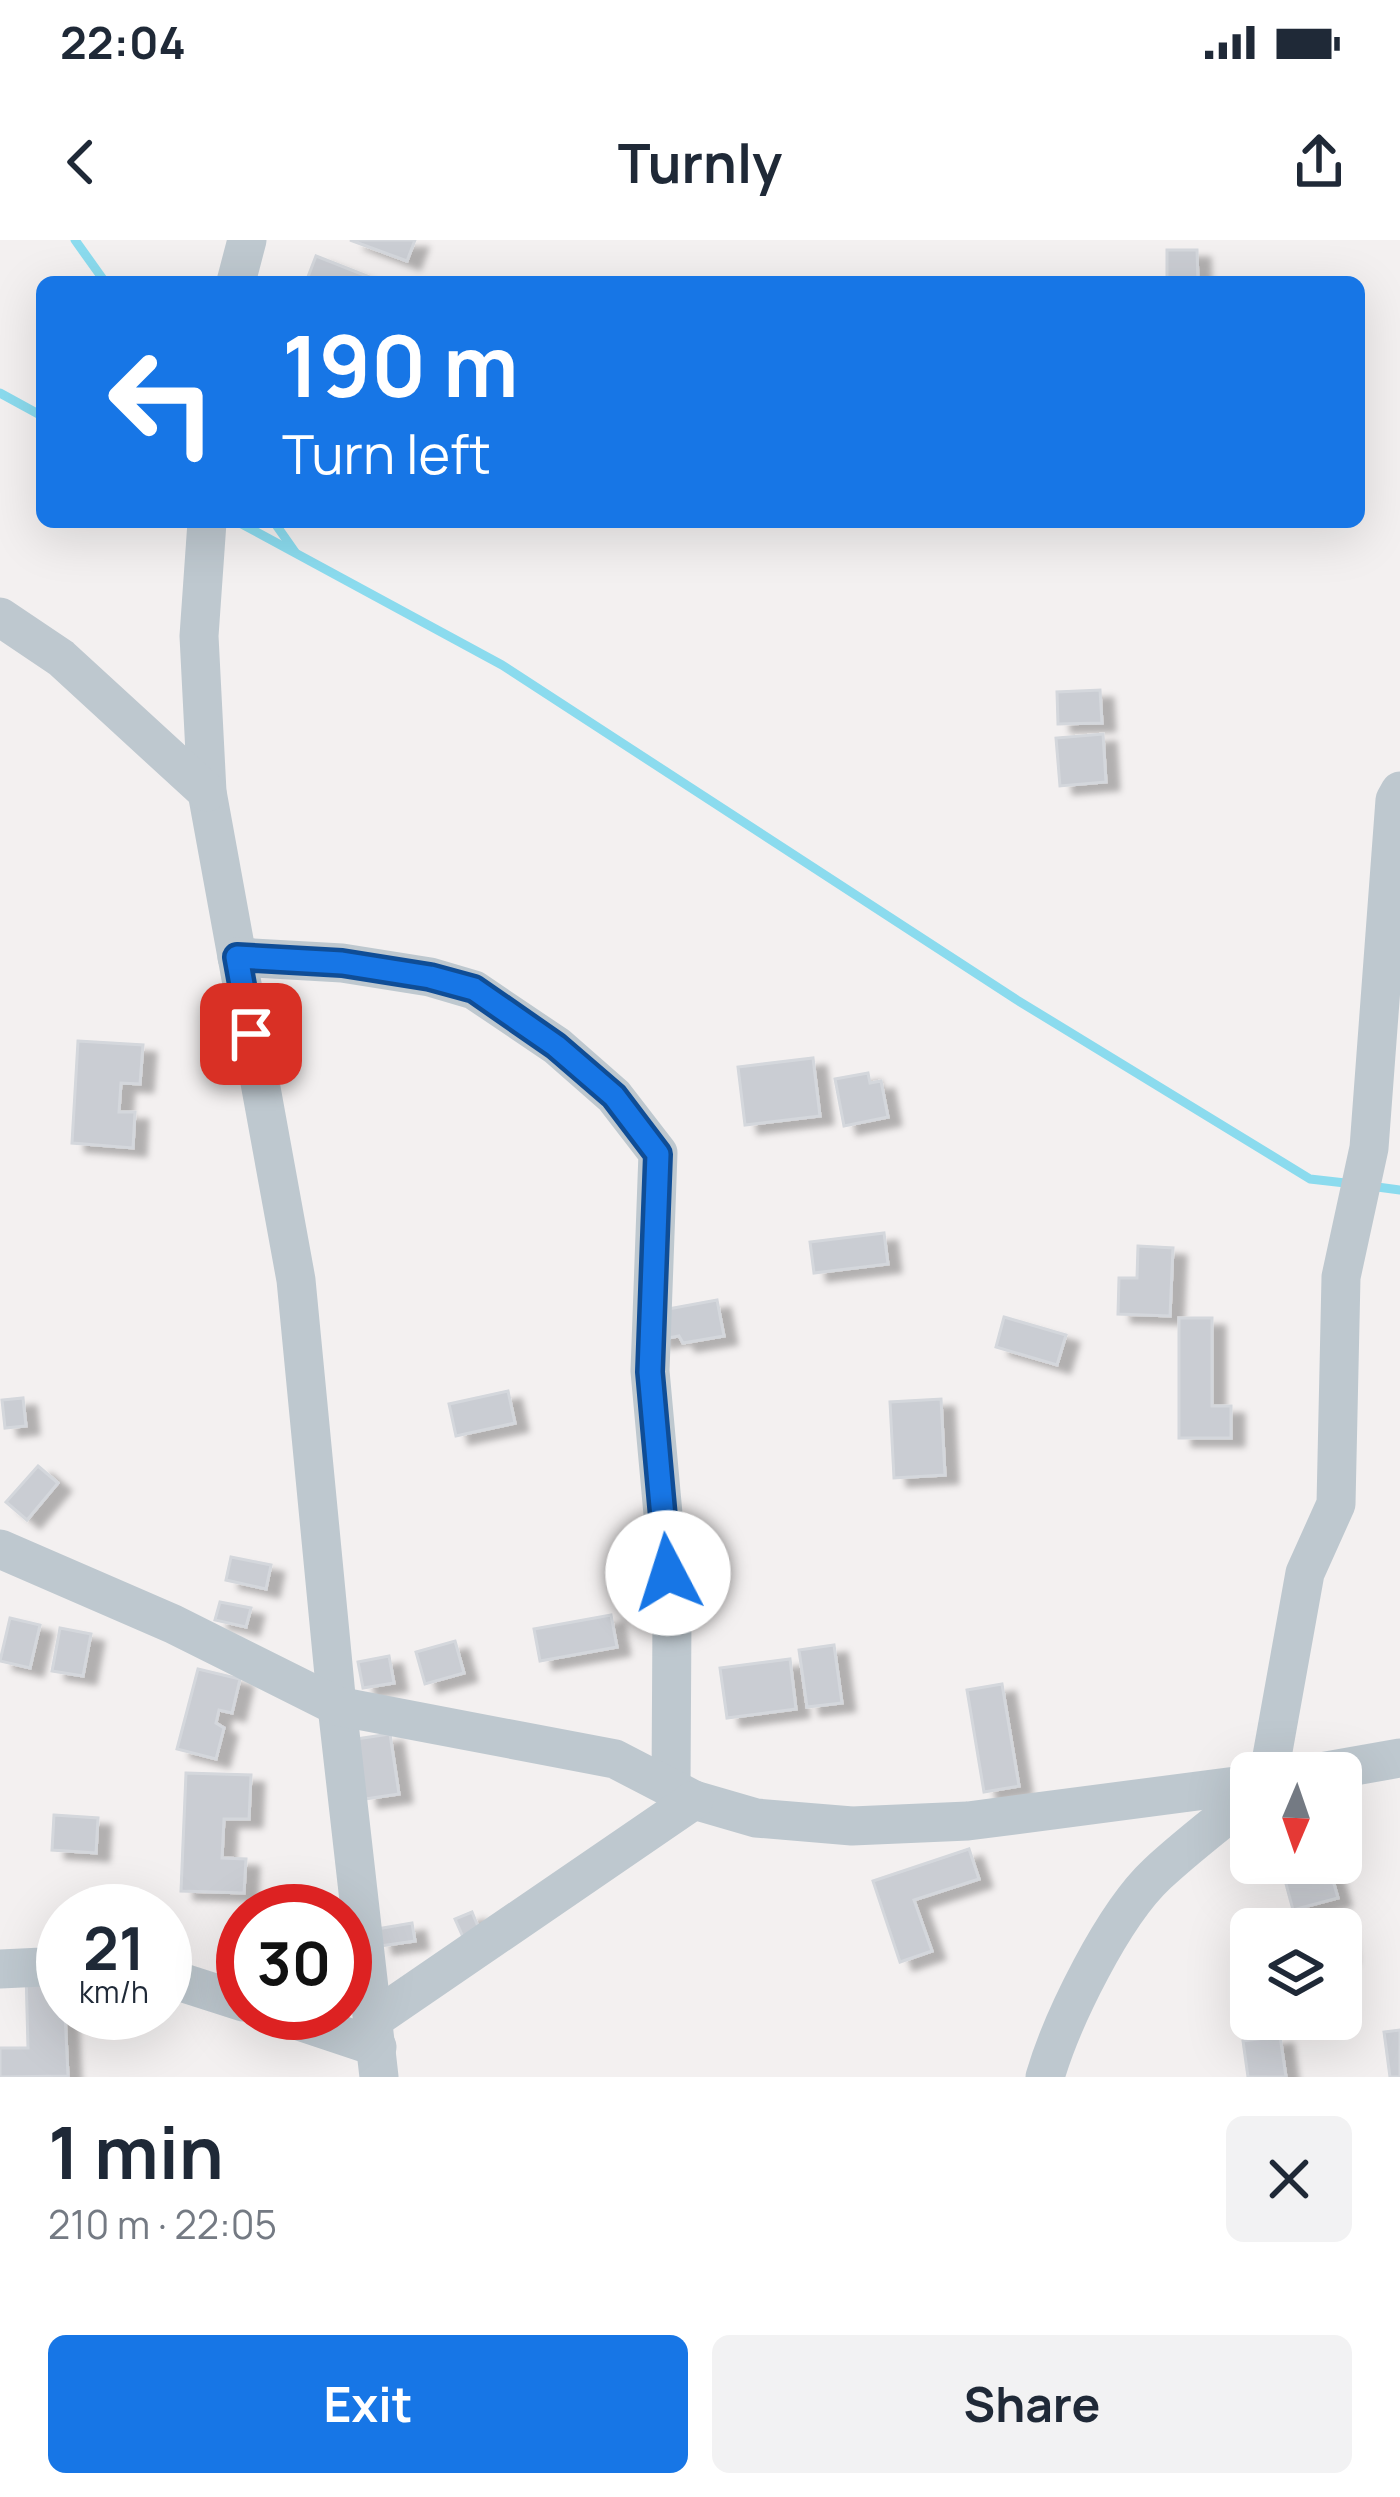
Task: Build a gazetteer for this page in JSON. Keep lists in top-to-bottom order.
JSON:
{
  "north": "bottom",
  "page": {
    "status": "22:04",
    "header": "Turnly",
    "turn": ["190 m", "Turn left"],
    "speed": "21 km/h",
    "limit": "30",
    "heading": ["1 min", "210 m · 22:05"],
    "buttons": ["Exit", "Share"]
  }
}
